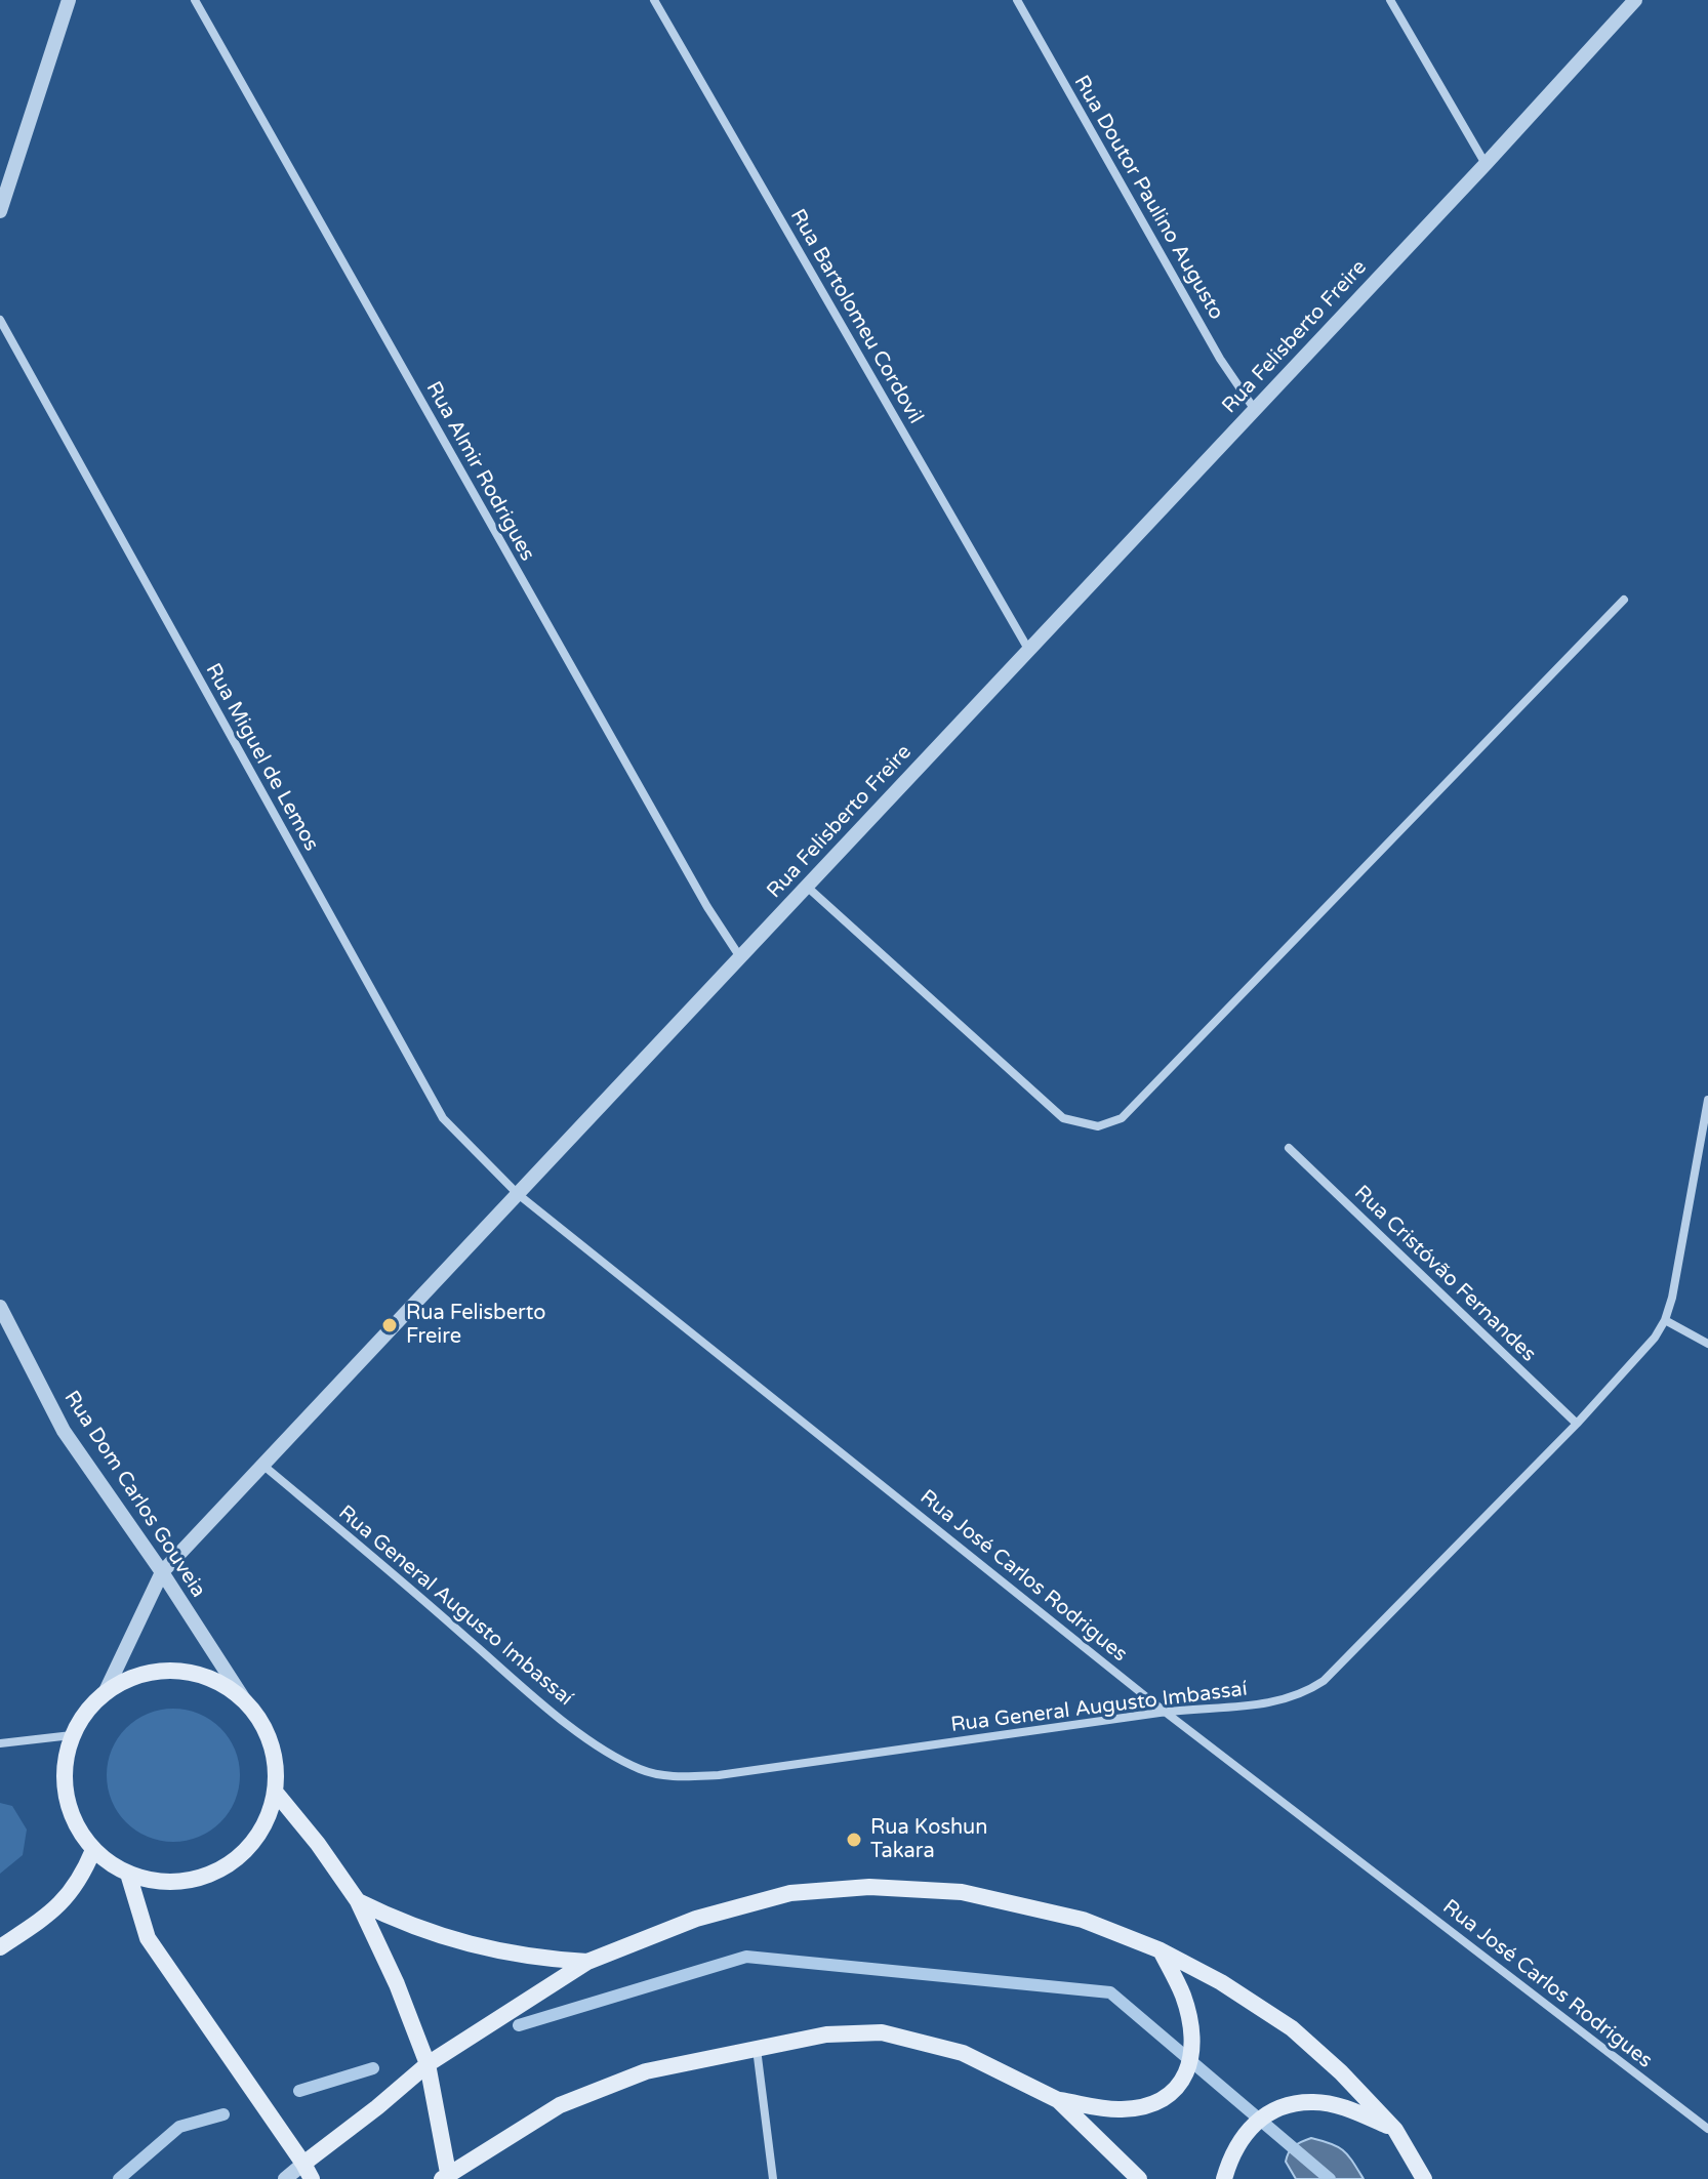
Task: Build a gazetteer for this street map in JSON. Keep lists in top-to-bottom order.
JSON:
{
  "streets": {
    "street": [
      "Rua Doutor Paulino Augusto",
      "Rua Bartolomeu Cordovil",
      "Rua Felisberto Freire",
      "Rua Almir Rodrigues",
      "Rua Miguel de Lemos",
      "Rua Cristóvão Fernandes",
      "Rua Dom Carlos Gouveia",
      "Rua José Carlos Rodrigues",
      "Rua General Augusto Imbassaí"
    ]
  },
  "crossings": [
    ["Rua Doutor Paulino Augusto", "Rua Felisberto Freire"],
    ["Rua Bartolomeu Cordovil", "Rua Felisberto Freire"],
    ["Rua Felisberto Freire", "Rua Almir Rodrigues"],
    ["Rua Felisberto Freire", "Rua Miguel de Lemos"],
    ["Rua Felisberto Freire", "Rua Dom Carlos Gouveia"],
    ["Rua Felisberto Freire", "Rua José Carlos Rodrigues"],
    ["Rua Felisberto Freire", "Rua General Augusto Imbassaí"],
    ["Rua Miguel de Lemos", "Rua José Carlos Rodrigues"],
    ["Rua Cristóvão Fernandes", "Rua General Augusto Imbassaí"],
    ["Rua José Carlos Rodrigues", "Rua General Augusto Imbassaí"]
  ],
  "places": ["Rua Felisberto Freire", "Rua Koshun Takara"]
}
